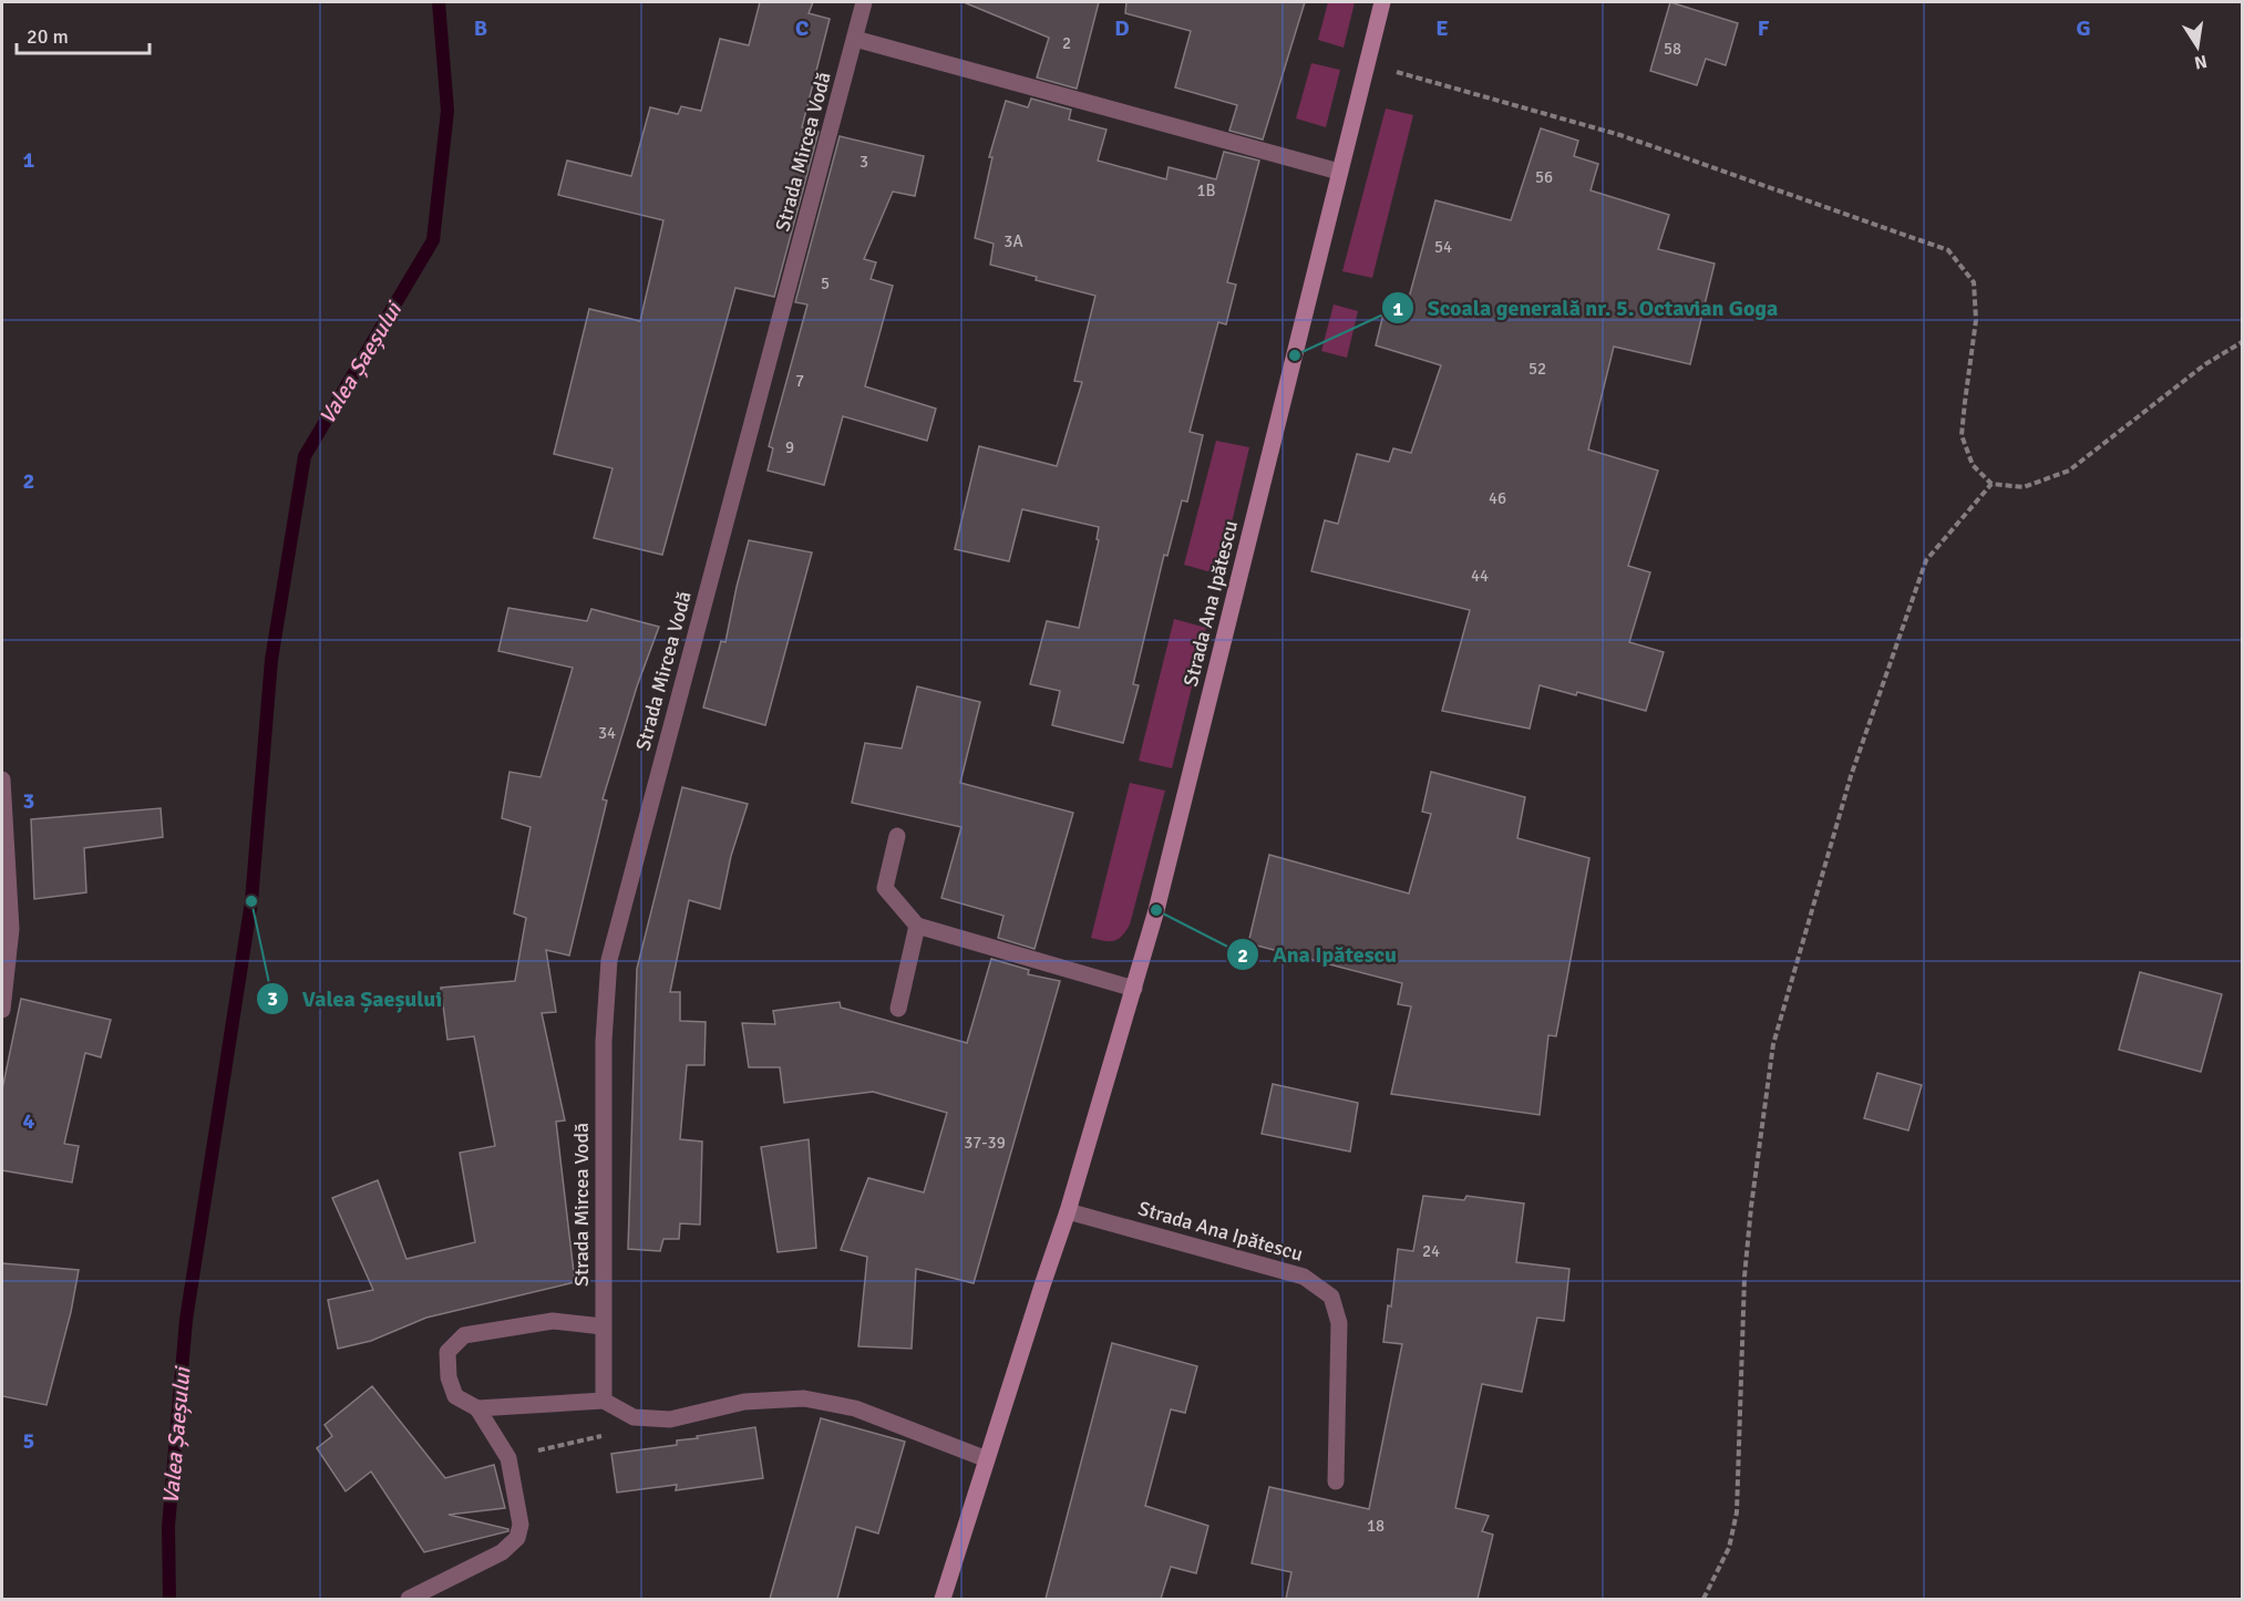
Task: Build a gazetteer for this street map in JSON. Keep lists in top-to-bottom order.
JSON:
{
  "streets": {
    "main road": ["Strada Ana Ipătescu"],
    "street": ["Strada Mircea Vodă"]
  },
  "water": ["Valea Șaeșului"],
  "places": ["Scoala generală nr. 5. Octavian Goga", "Valea Șaeșului", "Ana Ipătescu"],
  "house_numbers": [
    "2",
    "58",
    "3",
    "56",
    "1B",
    "3A",
    "54",
    "5",
    "52",
    "7",
    "9",
    "46",
    "44",
    "34",
    "37-39",
    "24",
    "18"
  ],
  "scale_bar": "20 m",
  "north": "bottom",
  "grid": {
    "columns": [
      "B",
      "C",
      "D",
      "E",
      "F",
      "G"
    ],
    "rows": [
      "1",
      "2",
      "3",
      "4",
      "5"
    ]
  }
}
